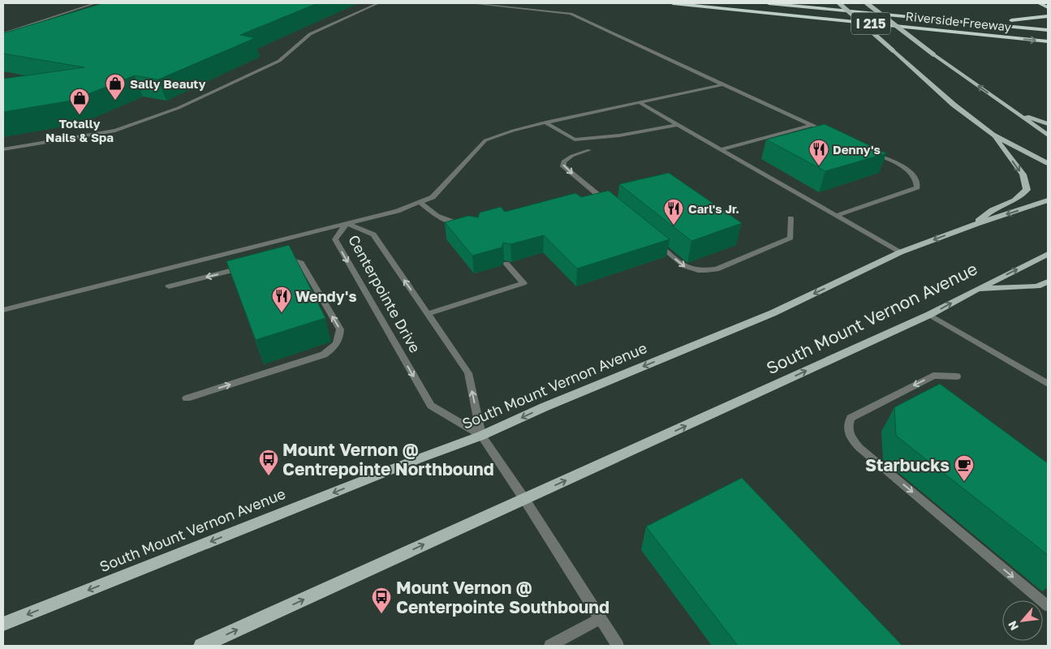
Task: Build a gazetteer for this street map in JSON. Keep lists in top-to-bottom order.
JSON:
{
  "streets": {
    "highway": ["Riverside Freeway", "I 215"],
    "main road": ["South Mount Vernon Avenue"],
    "lane": ["Centerpointe Drive"]
  },
  "crossings": [
    ["Centerpointe Drive", "South Mount Vernon Avenue"]
  ],
  "places": {
    "shop": ["Sally Beauty", "Totally Nails & Spa"],
    "restaurant": ["Denny's", "Carl's Jr.", "Wendy's"],
    "bus stop": ["Mount Vernon @ Centrepointe Northbound", "Mount Vernon @ Centerpointe Southbound"],
    "cafe": ["Starbucks"]
  },
  "north": "bottom left"
}
